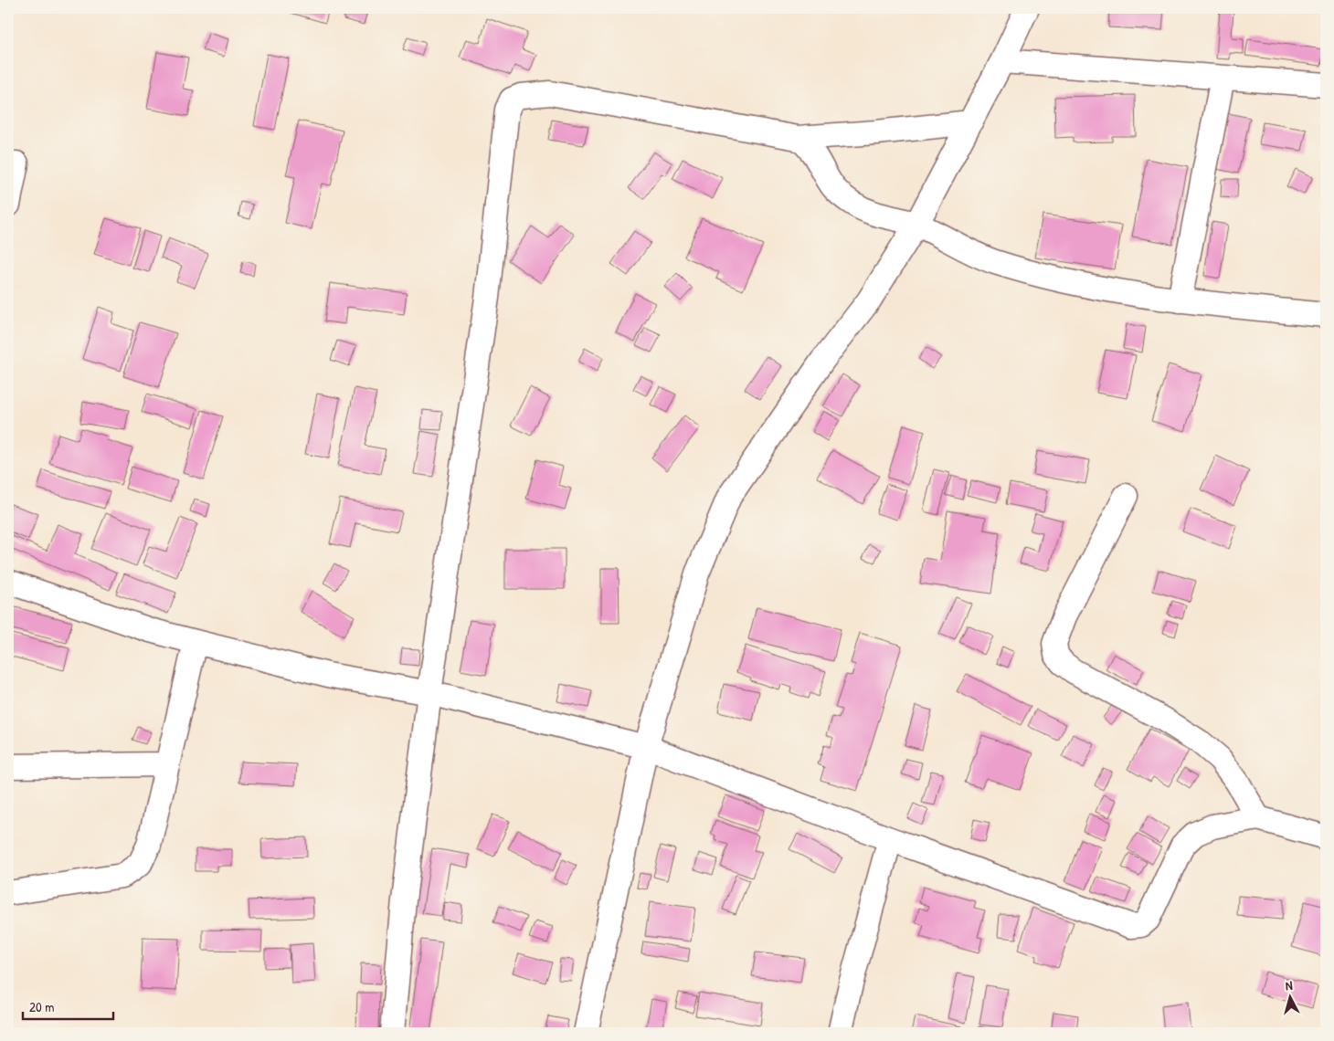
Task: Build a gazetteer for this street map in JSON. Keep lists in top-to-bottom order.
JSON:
{
  "scale_bar": "20 m",
  "north": "top"
}
